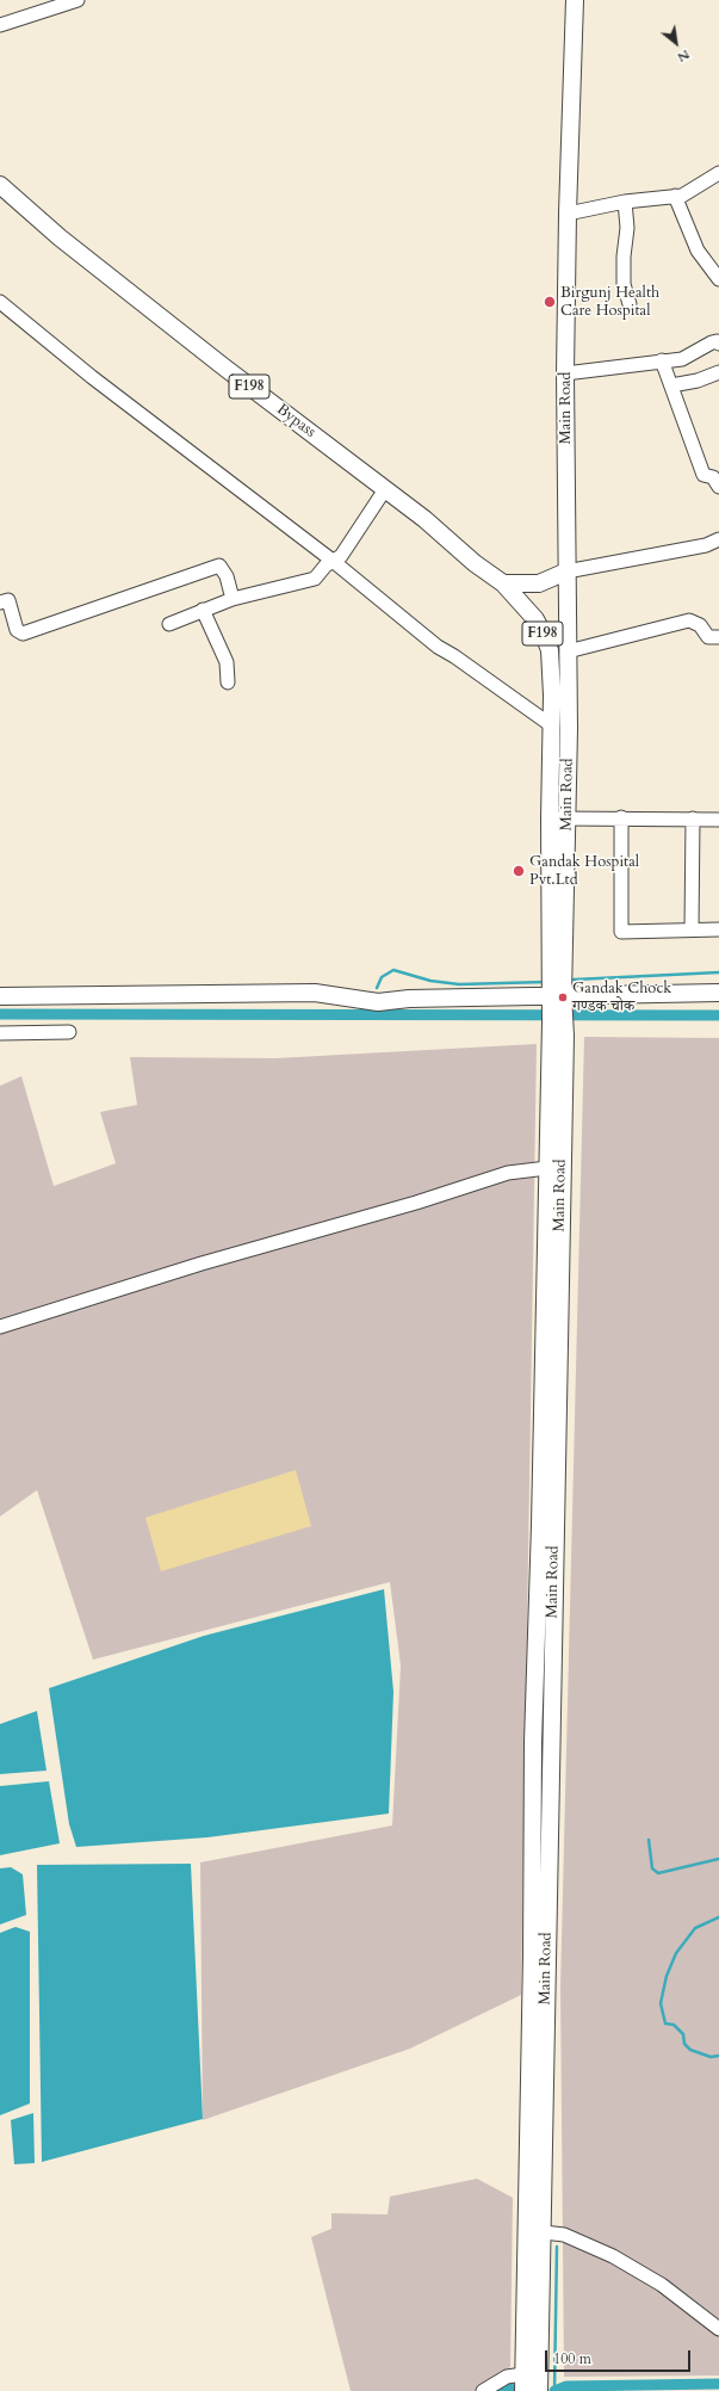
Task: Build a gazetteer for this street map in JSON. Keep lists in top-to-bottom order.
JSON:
{
  "streets": {
    "main road": ["F198", "Main Road", "Bypass"]
  },
  "crossings": [
    ["Main Road", "Bypass"]
  ],
  "places": ["Birgunj Health Care Hospital", "Gandak Hospital Pvt.Ltd", "Gandak Chock गण्डक चोक"],
  "scale_bar": "100 m",
  "north": "bottom right"
}
